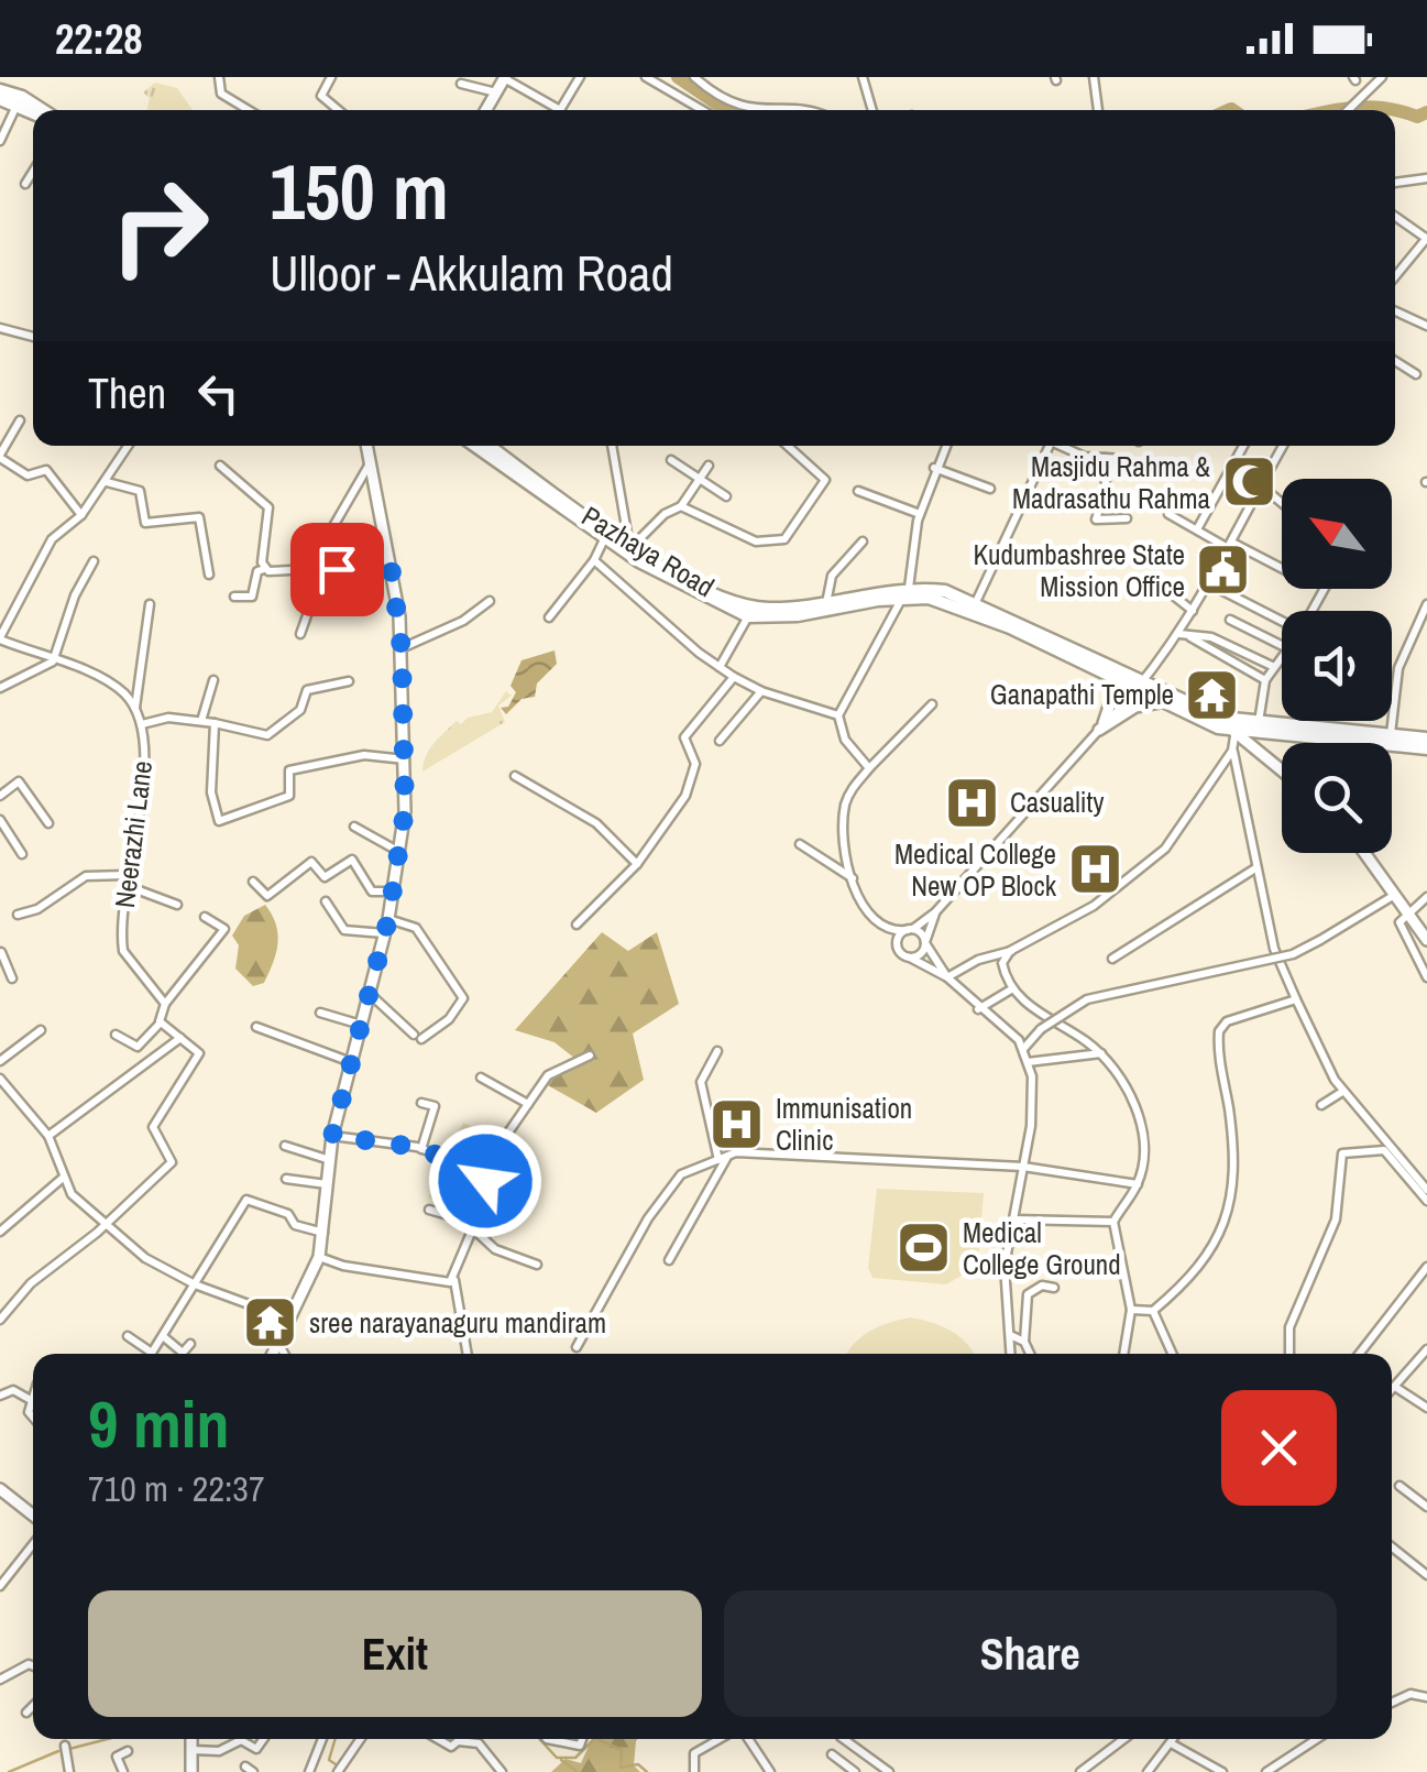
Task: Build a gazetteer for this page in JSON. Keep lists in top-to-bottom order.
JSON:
{
  "streets": {
    "main road": ["Pazhaya Road"],
    "street": ["Neerazhi Lane"]
  },
  "places": {
    "mosque": ["Masjidu Rahma & Madrasathu Rahma"],
    "public building": ["Kudumbashree State Mission Office"],
    "temple": ["Ganapathi Temple", "sree narayanaguru mandiram"],
    "hospital": ["Casuality", "Medical College New OP Block", "Immunisation Clinic"],
    "sports": ["Medical College Ground"]
  },
  "north": "top left",
  "page": {
    "status": "22:28",
    "turn": ["150 m", "Ulloor - Akkulam Road"],
    "then": "Then",
    "heading": ["9 min", "710 m · 22:37"],
    "buttons": ["Exit", "Share"]
  }
}
